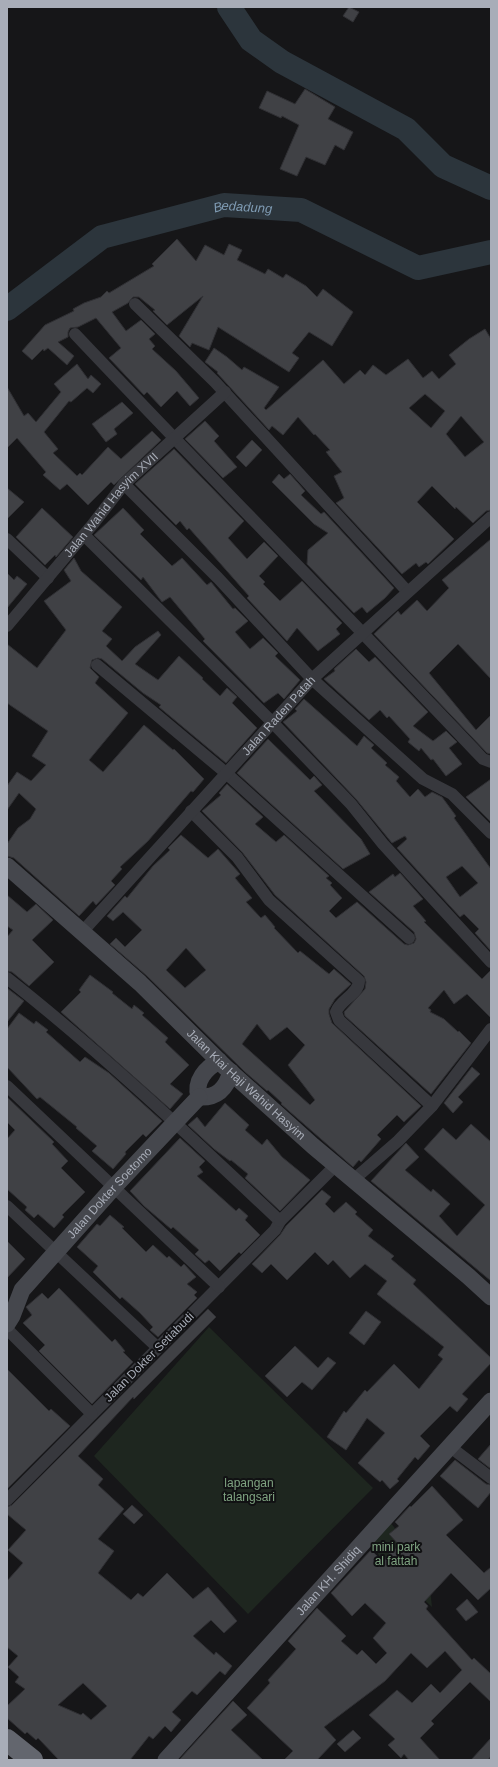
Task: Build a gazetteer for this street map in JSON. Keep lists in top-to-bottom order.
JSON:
{
  "streets": {
    "street": [
      "Jalan Wahid Hasyim XVII",
      "Jalan Raden Patah",
      "Jalan Kiai Haji Wahid Hasyim",
      "Jalan Dokter Soetomo",
      "Jalan Dokter Setiabudi",
      "Jalan KH. Shidiq"
    ]
  },
  "crossings": [
    ["Jalan Raden Patah", "Jalan Kiai Haji Wahid Hasyim"],
    ["Jalan Kiai Haji Wahid Hasyim", "Jalan Dokter Setiabudi"]
  ],
  "water": ["Bedadung"],
  "parks": ["lapangan talangsari", "mini park al fattah"]
}
